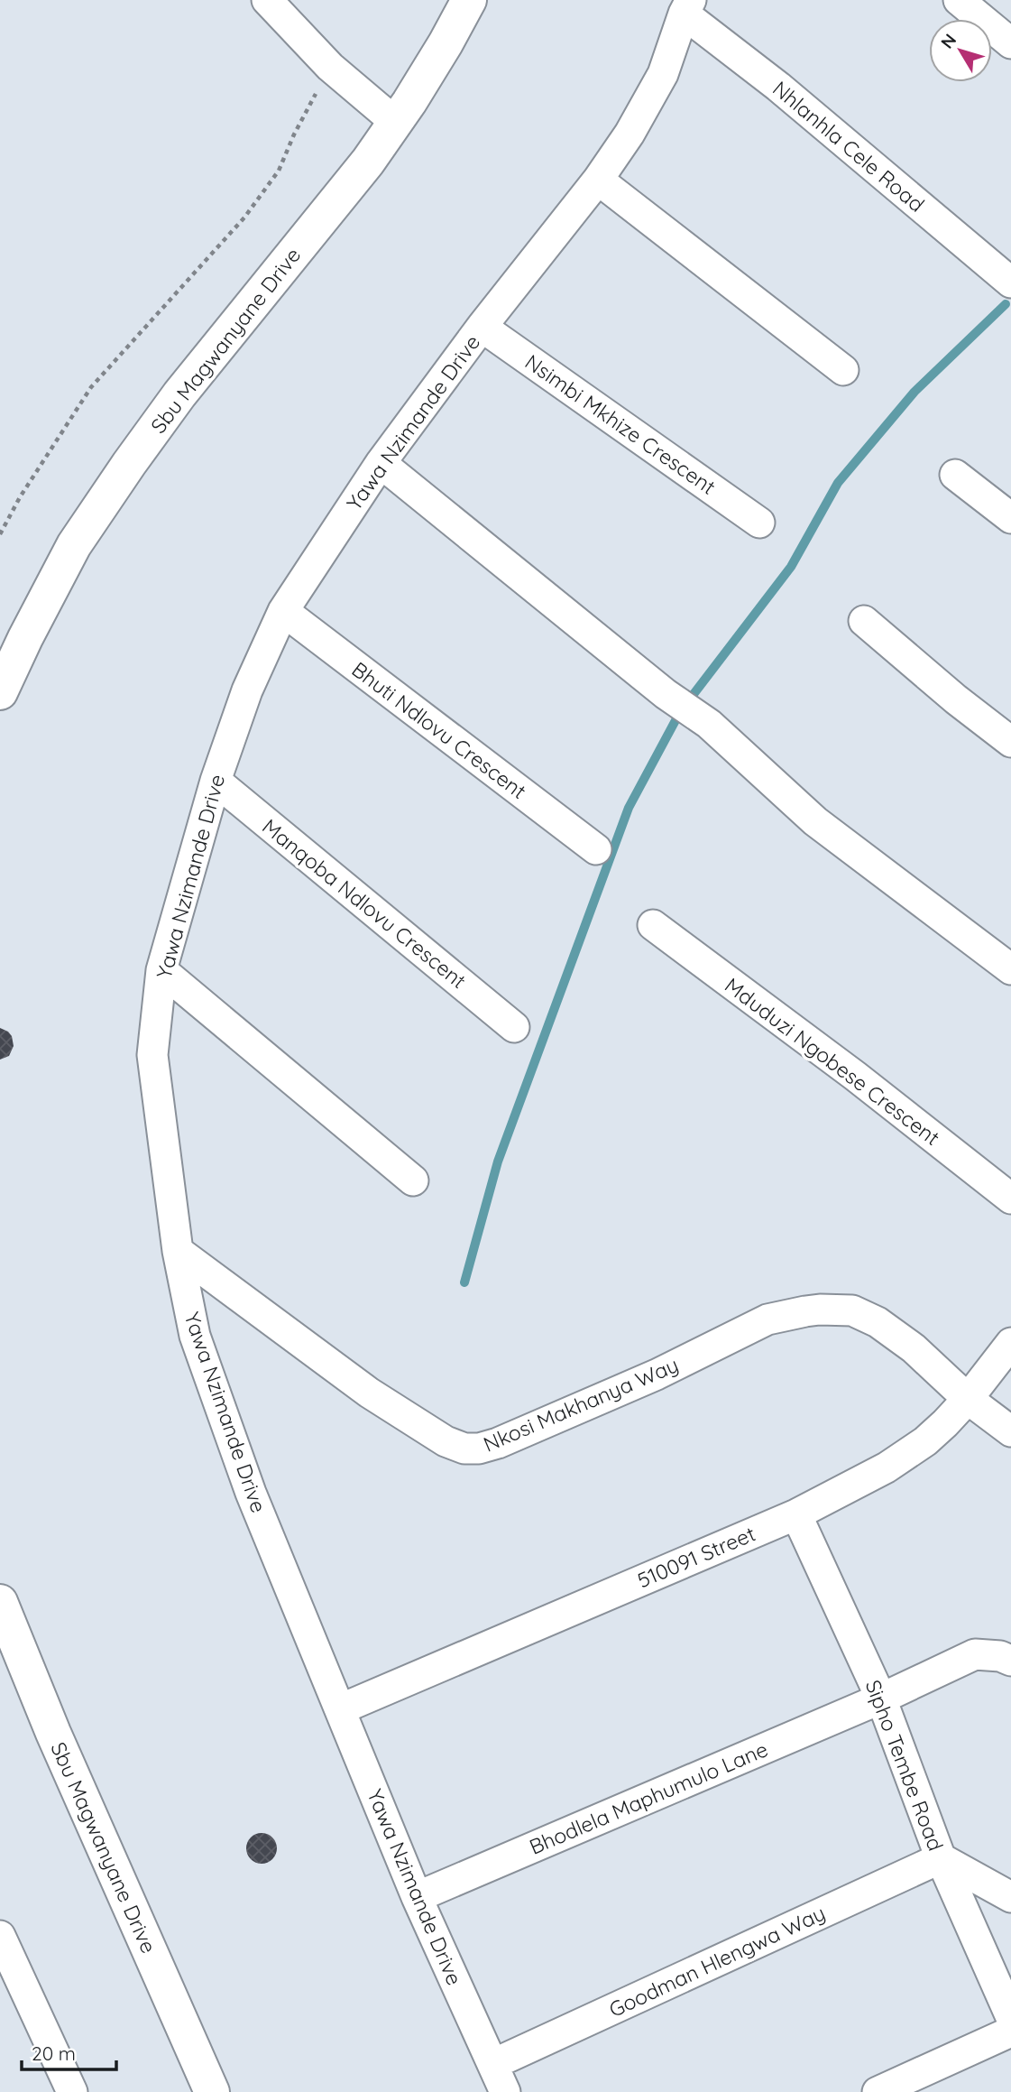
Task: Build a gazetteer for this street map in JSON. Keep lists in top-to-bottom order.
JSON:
{
  "streets": {
    "main road": ["Sbu Magwanyane Drive"],
    "street": [
      "Nhlanhla Cele Road",
      "Yawa Nzimande Drive",
      "Nsimbi Mkhize Crescent",
      "Bhuti Ndlovu Crescent",
      "Manqoba Ndlovu Crescent",
      "Mduduzi Ngobese Crescent",
      "Nkosi Makhanya Way",
      "510091 Street",
      "Sipho Tembe Road",
      "Bhodlela Maphumulo Lane",
      "Goodman Hlengwa Way"
    ]
  },
  "crossings": [
    ["Nhlanhla Cele Road", "Yawa Nzimande Drive"],
    ["Yawa Nzimande Drive", "Nsimbi Mkhize Crescent"],
    ["Yawa Nzimande Drive", "Bhuti Ndlovu Crescent"],
    ["Yawa Nzimande Drive", "Manqoba Ndlovu Crescent"],
    ["Yawa Nzimande Drive", "Nkosi Makhanya Way"],
    ["Yawa Nzimande Drive", "510091 Street"],
    ["Yawa Nzimande Drive", "Bhodlela Maphumulo Lane"],
    ["Yawa Nzimande Drive", "Goodman Hlengwa Way"],
    ["Nkosi Makhanya Way", "510091 Street"],
    ["510091 Street", "Sipho Tembe Road"],
    ["Sipho Tembe Road", "Bhodlela Maphumulo Lane"],
    ["Sipho Tembe Road", "Goodman Hlengwa Way"]
  ],
  "scale_bar": "20 m",
  "north": "top left"
}
